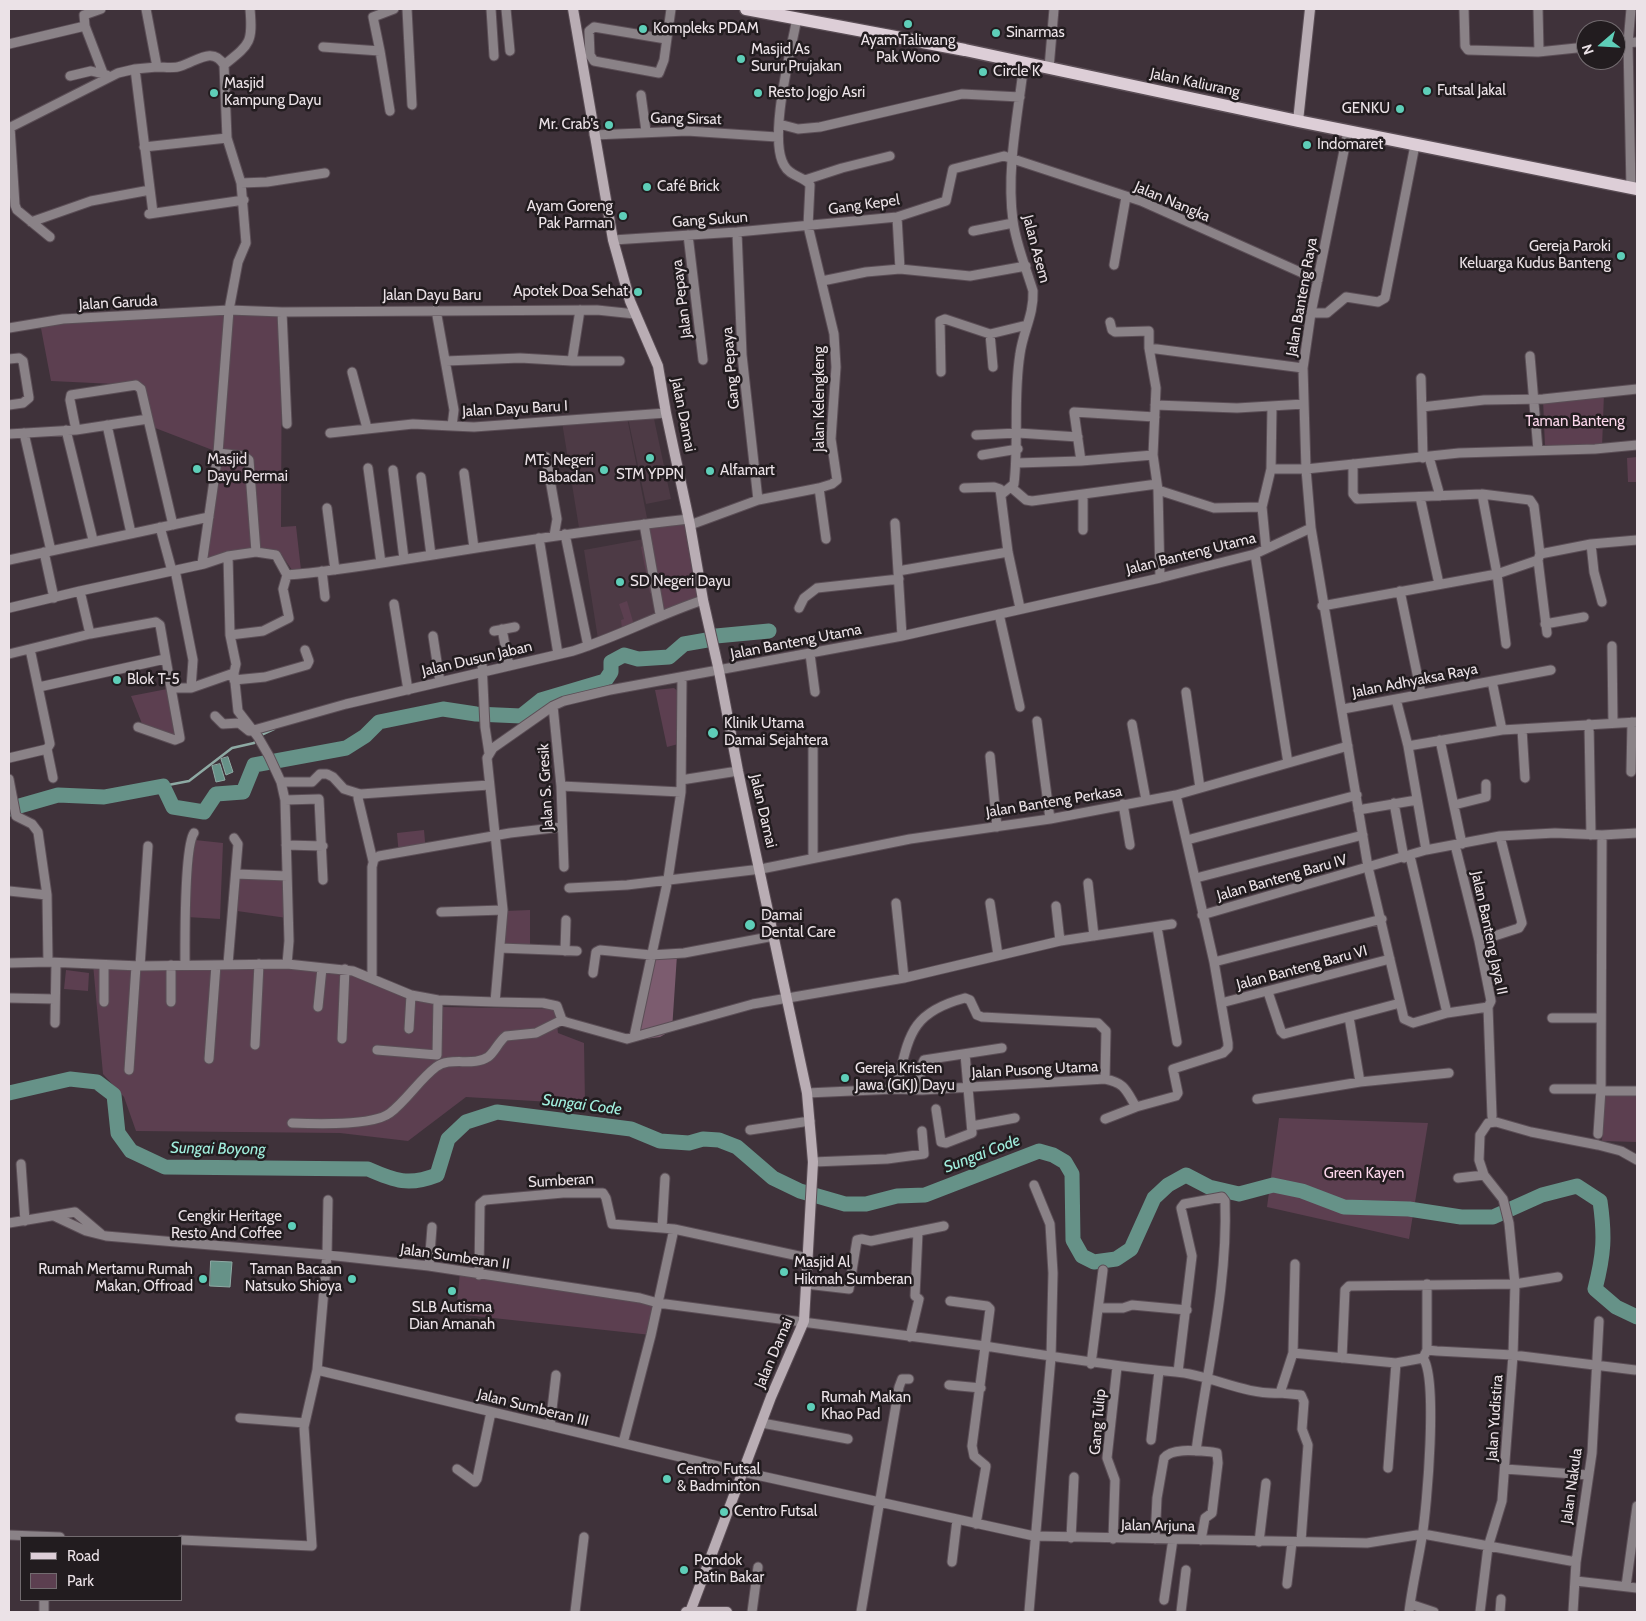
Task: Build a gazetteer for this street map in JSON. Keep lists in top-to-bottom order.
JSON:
{
  "streets": {
    "main road": ["Jalan Kaliurang", "Jalan Damai"],
    "street": [
      "Gang Sirsat",
      "Jalan Nangka",
      "Gang Kepel",
      "Gang Sukun",
      "Jalan Asem",
      "Jalan Dayu Baru",
      "Jalan Banteng Raya",
      "Jalan Pepaya",
      "Jalan Garuda",
      "Gang Pepaya",
      "Jalan Kelengkeng",
      "Jalan Dayu Baru I",
      "Jalan Banteng Utama",
      "Jalan Dusun Jaban",
      "Jalan Adhyaksa Raya",
      "Jalan S. Gresik",
      "Jalan Banteng Perkasa",
      "Jalan Banteng Baru IV",
      "Jalan Banteng Jaya II",
      "Jalan Banteng Baru VI",
      "Jalan Pusong Utama",
      "Sumberan",
      "Jalan Sumberan II",
      "Jalan Sumberan III",
      "Jalan Yudistira",
      "Gang Tulip",
      "Jalan Nakula",
      "Jalan Arjuna"
    ]
  },
  "crossings": [
    ["Jalan Kaliurang", "Jalan Asem"],
    ["Jalan Kaliurang", "Jalan Banteng Raya"],
    ["Gang Sirsat", "Jalan Damai"],
    ["Jalan Nangka", "Gang Kepel"],
    ["Jalan Nangka", "Jalan Asem"],
    ["Jalan Nangka", "Jalan Banteng Raya"],
    ["Gang Kepel", "Gang Sukun"],
    ["Gang Kepel", "Jalan Asem"],
    ["Gang Kepel", "Jalan Kelengkeng"],
    ["Gang Sukun", "Jalan Pepaya"],
    ["Gang Sukun", "Gang Pepaya"],
    ["Gang Sukun", "Jalan Kelengkeng"],
    ["Gang Sukun", "Jalan Damai"],
    ["Jalan Dayu Baru", "Jalan Garuda"],
    ["Jalan Dayu Baru", "Jalan Dayu Baru I"],
    ["Jalan Dayu Baru", "Jalan Damai"],
    ["Gang Pepaya", "Jalan Kelengkeng"],
    ["Jalan Kelengkeng", "Jalan Damai"],
    ["Jalan Dayu Baru I", "Jalan Damai"],
    ["Jalan Damai", "Jalan Banteng Utama"],
    ["Jalan Damai", "Jalan Dusun Jaban"],
    ["Jalan Damai", "Jalan Banteng Perkasa"],
    ["Jalan Damai", "Jalan Pusong Utama"],
    ["Jalan Damai", "Sumberan"],
    ["Jalan Damai", "Jalan Sumberan II"],
    ["Jalan Damai", "Jalan Sumberan III"],
    ["Jalan Damai", "Jalan Arjuna"],
    ["Jalan Banteng Utama", "Jalan S. Gresik"],
    ["Jalan Banteng Baru IV", "Jalan Banteng Jaya II"],
    ["Sumberan", "Jalan Sumberan II"],
    ["Jalan Sumberan II", "Gang Tulip"],
    ["Jalan Sumberan II", "Jalan Arjuna"],
    ["Jalan Sumberan III", "Jalan Arjuna"],
    ["Jalan Yudistira", "Jalan Arjuna"],
    ["Gang Tulip", "Jalan Arjuna"],
    ["Jalan Nakula", "Jalan Arjuna"]
  ],
  "water": ["Sungai Code", "Sungai Boyong"],
  "parks": ["Taman Banteng", "Green Kayen"],
  "places": [
    "Ayam Taliwang Pak Wono",
    "Kompleks PDAM",
    "Sinarmas",
    "Masjid As Surur Prujakan",
    "Circle K",
    "Futsal Jakal",
    "Masjid Kampung Dayu",
    "Resto Jogjo Asri",
    "GENKU",
    "Mr. Crab's",
    "Indomaret",
    "Café Brick",
    "Ayam Goreng Pak Parman",
    "Gereja Paroki Keluarga Kudus Banteng",
    "Apotek Doa Sehat",
    "STM YPPN",
    "Masjid Dayu Permai",
    "MTs Negeri Babadan",
    "Alfamart",
    "SD Negeri Dayu",
    "Blok T-5",
    "Klinik Utama Damai Sejahtera",
    "Damai Dental Care",
    "Gereja Kristen Jawa (GKJ) Dayu",
    "Cengkir Heritage Resto And Coffee",
    "Masjid Al Hikmah Sumberan",
    "Rumah Mertamu Rumah Makan, Offroad",
    "Taman Bacaan Natsuko Shioya",
    "SLB Autisma Dian Amanah",
    "Rumah Makan Khao Pad",
    "Centro Futsal & Badminton",
    "Centro Futsal",
    "Pondok Patin Bakar"
  ],
  "legend": ["Road", "Park"],
  "north": "left"
}
